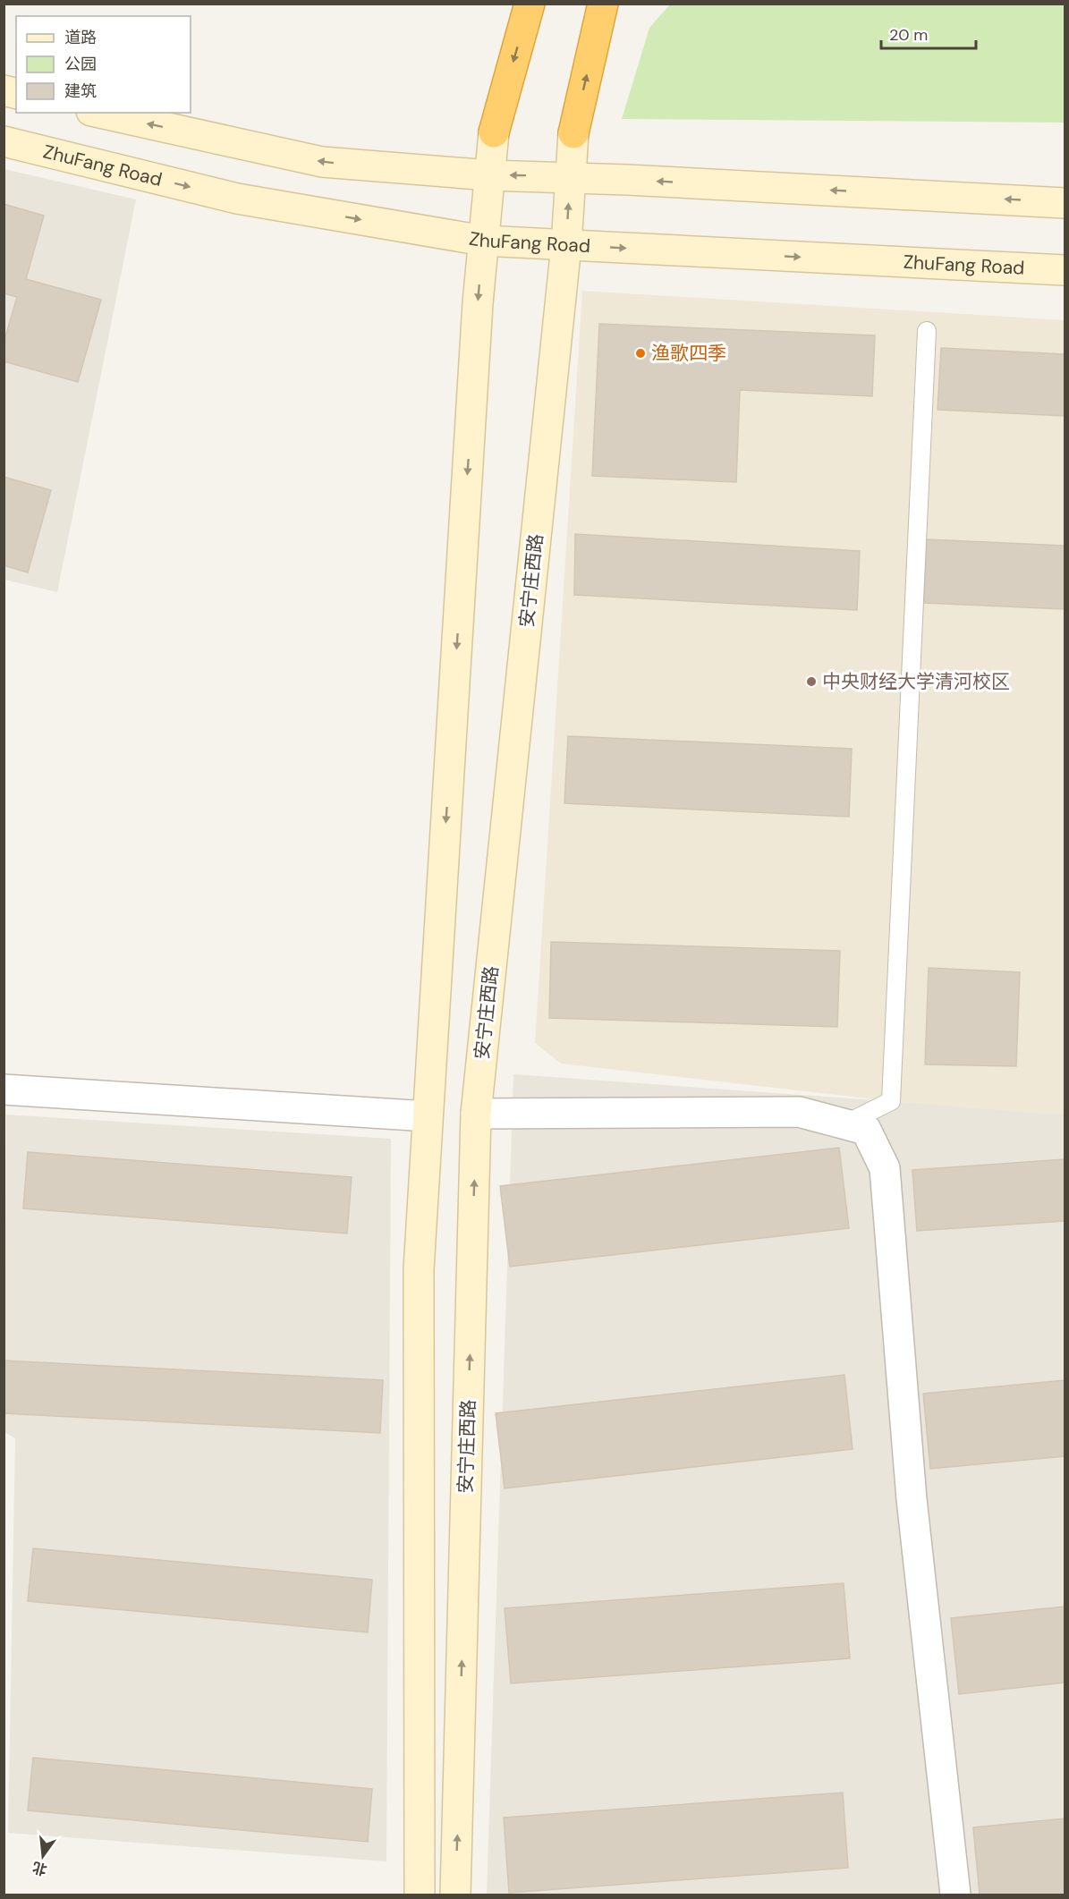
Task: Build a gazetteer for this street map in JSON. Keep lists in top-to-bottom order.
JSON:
{
  "streets": {
    "main road": ["ZhuFang Road", "安宁庄西路"]
  },
  "crossings": [
    ["ZhuFang Road", "安宁庄西路"]
  ],
  "places": ["渔歌四季", "中央财经大学清河校区"],
  "legend": ["道路", "公园", "建筑"],
  "scale_bar": "20 m",
  "north": "bottom"
}
